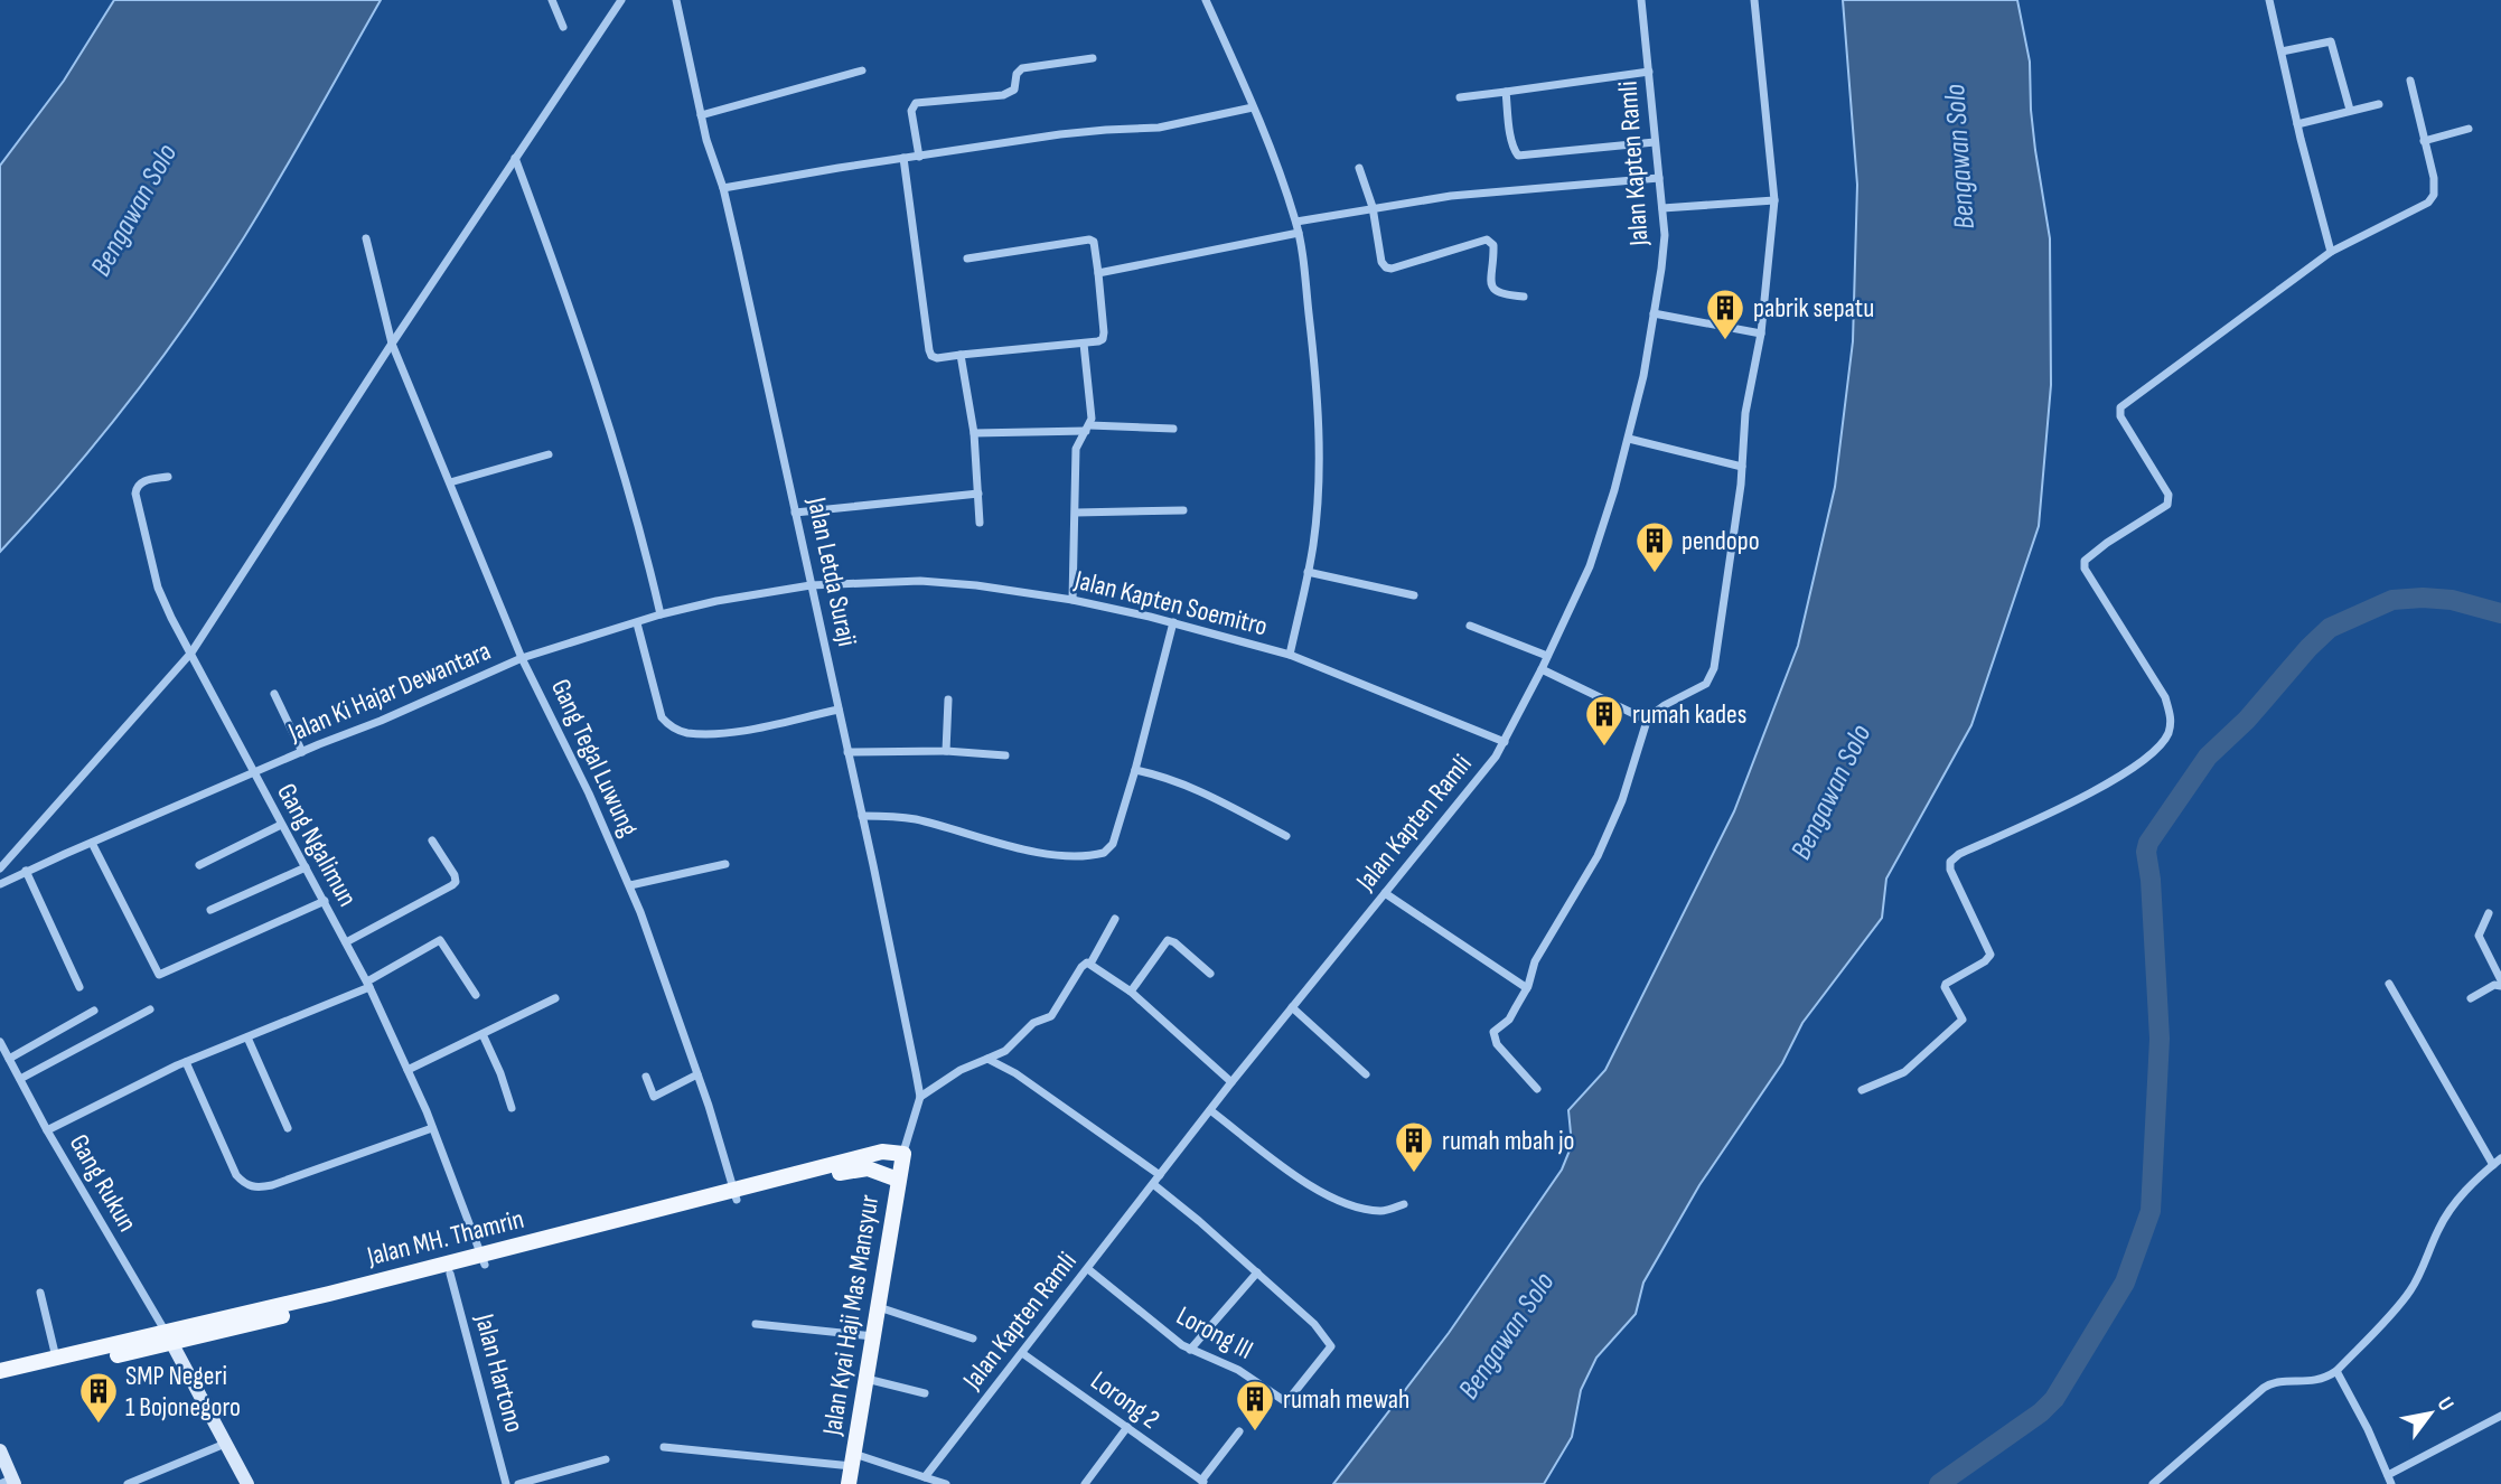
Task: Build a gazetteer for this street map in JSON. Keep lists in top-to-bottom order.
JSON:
{
  "streets": {
    "main road": ["Jalan MH. Thamrin", "Jalan Kyai Haji Mas Mansyur"],
    "street": [
      "Jalan Kapten Ramli",
      "Jalan Letda Suraji",
      "Jalan Kapten Soemitro",
      "Jalan Ki Hajar Dewantara",
      "Gang Tegal Luwung",
      "Gang Ngalimun",
      "Gang Rukun",
      "Lorong III",
      "Jalan Hartono",
      "Lorong 2"
    ]
  },
  "crossings": [
    ["Jalan Kapten Ramli", "Jalan Kapten Soemitro"],
    ["Jalan Kapten Ramli", "Lorong III"],
    ["Jalan Kapten Ramli", "Lorong 2"],
    ["Jalan Letda Suraji", "Jalan Kapten Soemitro"],
    ["Jalan Letda Suraji", "Jalan Ki Hajar Dewantara"],
    ["Jalan Letda Suraji", "Jalan MH. Thamrin"],
    ["Jalan Letda Suraji", "Jalan Kyai Haji Mas Mansyur"],
    ["Jalan Kapten Soemitro", "Jalan Ki Hajar Dewantara"],
    ["Jalan Ki Hajar Dewantara", "Gang Tegal Luwung"],
    ["Jalan Ki Hajar Dewantara", "Gang Ngalimun"],
    ["Gang Tegal Luwung", "Jalan MH. Thamrin"],
    ["Gang Ngalimun", "Jalan MH. Thamrin"],
    ["Gang Rukun", "Jalan MH. Thamrin"],
    ["Jalan MH. Thamrin", "Jalan Kyai Haji Mas Mansyur"],
    ["Jalan MH. Thamrin", "Jalan Hartono"]
  ],
  "water": ["Bengawan Solo"],
  "places": {
    "building": [
      "pabrik sepatu",
      "pendopo",
      "rumah kades",
      "rumah mbah jo",
      "SMP Negeri 1 Bojonegoro",
      "rumah mewah"
    ]
  },
  "north": "top right"
}
